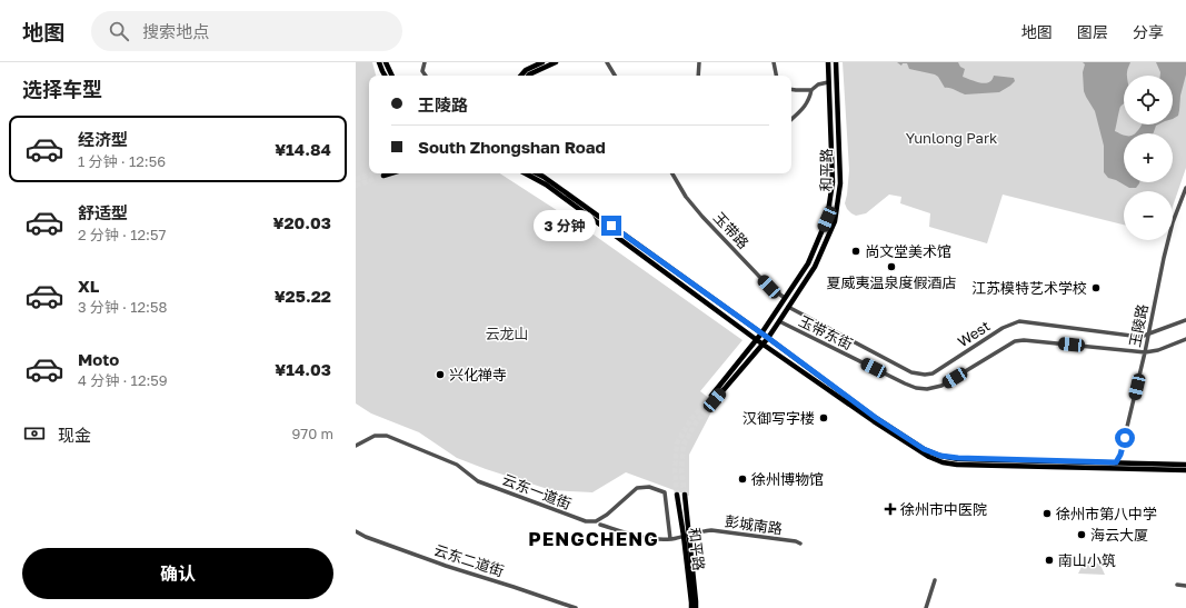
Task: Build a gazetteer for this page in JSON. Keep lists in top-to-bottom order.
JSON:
{
  "streets": {
    "main road": ["和平路"],
    "street": [
      "玉带路",
      "王陵路",
      "玉带东街",
      "West",
      "云东一道街",
      "彭城南路",
      "云东二道街"
    ]
  },
  "crossings": [
    ["和平路", "玉带路"],
    ["和平路", "玉带东街"],
    ["和平路", "West"],
    ["和平路", "彭城南路"],
    ["王陵路", "玉带东街"],
    ["王陵路", "West"],
    ["云东一道街", "彭城南路"]
  ],
  "districts": ["PENGCHENG"],
  "parks": ["Yunlong Park", "云龙山"],
  "places": {
    "other": [
      "尚文堂美术馆",
      "夏威夷温泉度假酒店",
      "江苏模特艺术学校",
      "兴化禅寺",
      "汉御写字楼",
      "徐州博物馆",
      "徐州市第八中学",
      "海云大厦",
      "南山小筑"
    ],
    "health": ["徐州市中医院"]
  },
  "page": {
    "header": "地图",
    "search": "搜索地点",
    "nav": ["地图", "图层", "分享"],
    "heading": "选择车型",
    "map_buttons": ["+", "−"],
    "banner": ["王陵路", "South Zhongshan Road"],
    "list": [
      {
        "name": "经济型",
        "note": "1 分钟 · 12:56",
        "value": "¥14.84"
      },
      {
        "name": "舒适型",
        "note": "2 分钟 · 12:57",
        "value": "¥20.03"
      },
      {
        "name": "XL",
        "note": "3 分钟 · 12:58",
        "value": "¥25.22"
      },
      {
        "name": "Moto",
        "note": "4 分钟 · 12:59",
        "value": "¥14.03"
      }
    ],
    "bubble": "3 分钟",
    "pay": ["现金", "970 m"],
    "buttons": "确认"
  }
}
